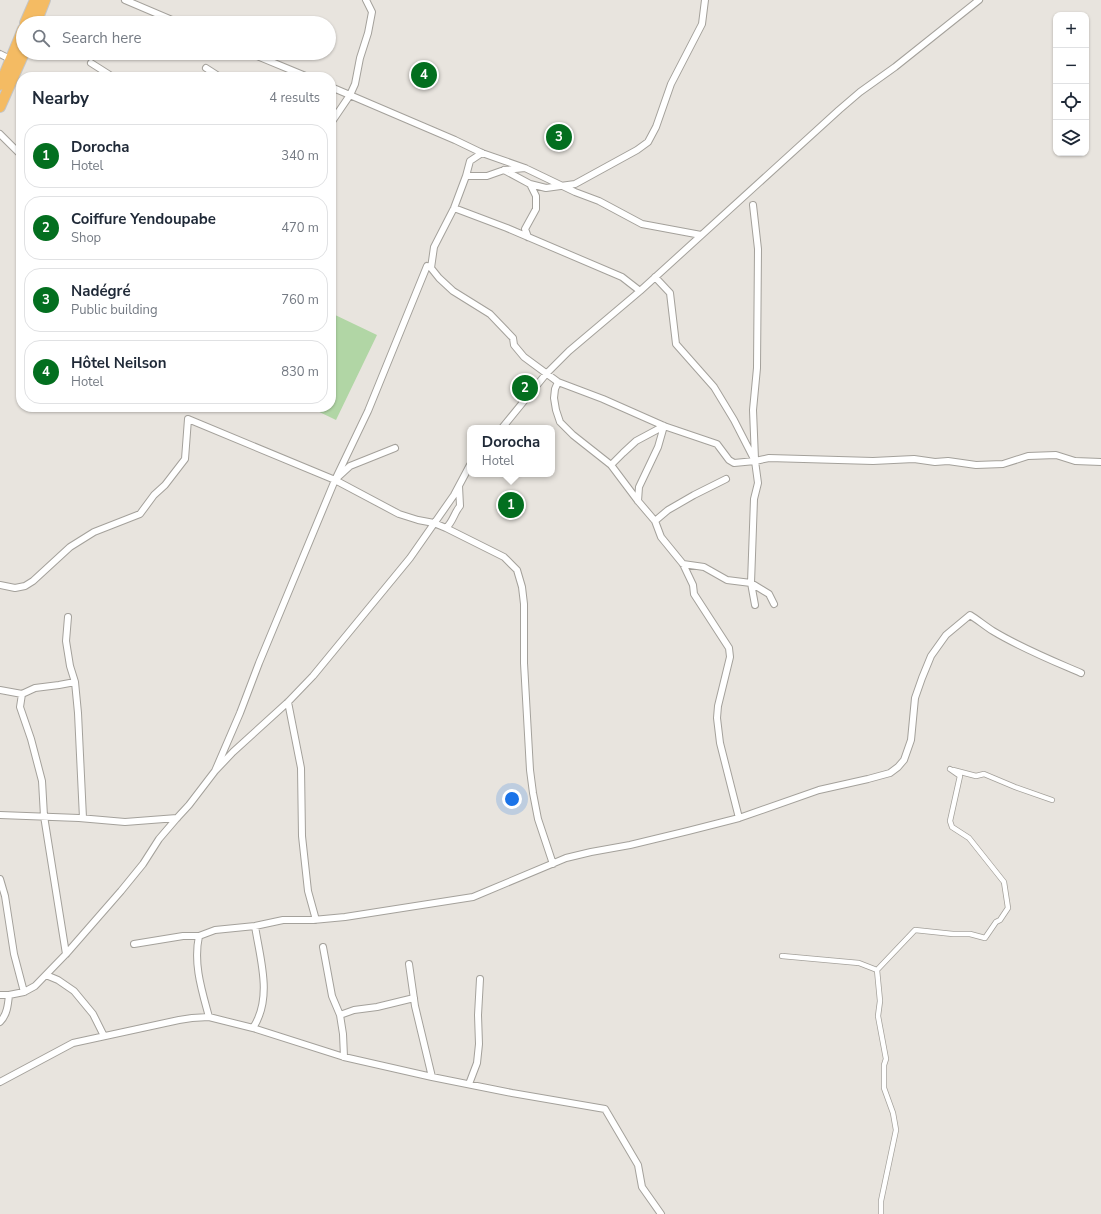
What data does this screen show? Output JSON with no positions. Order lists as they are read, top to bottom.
{
  "page": {
    "map_buttons": ["+", "−"],
    "search": "Search here",
    "pins": [
      "4",
      "3",
      "2",
      "1"
    ],
    "heading": ["Nearby", "4 results"],
    "list": [
      {
        "mark": "1",
        "name": "Dorocha",
        "note": "Hotel",
        "value": "340 m"
      },
      {
        "mark": "2",
        "name": "Coiffure Yendoupabe",
        "note": "Shop",
        "value": "470 m"
      },
      {
        "mark": "3",
        "name": "Nadégré",
        "note": "Public building",
        "value": "760 m"
      },
      {
        "mark": "4",
        "name": "Hôtel Neilson",
        "note": "Hotel",
        "value": "830 m"
      }
    ],
    "popup": ["Dorocha", "Hotel"]
  }
}
